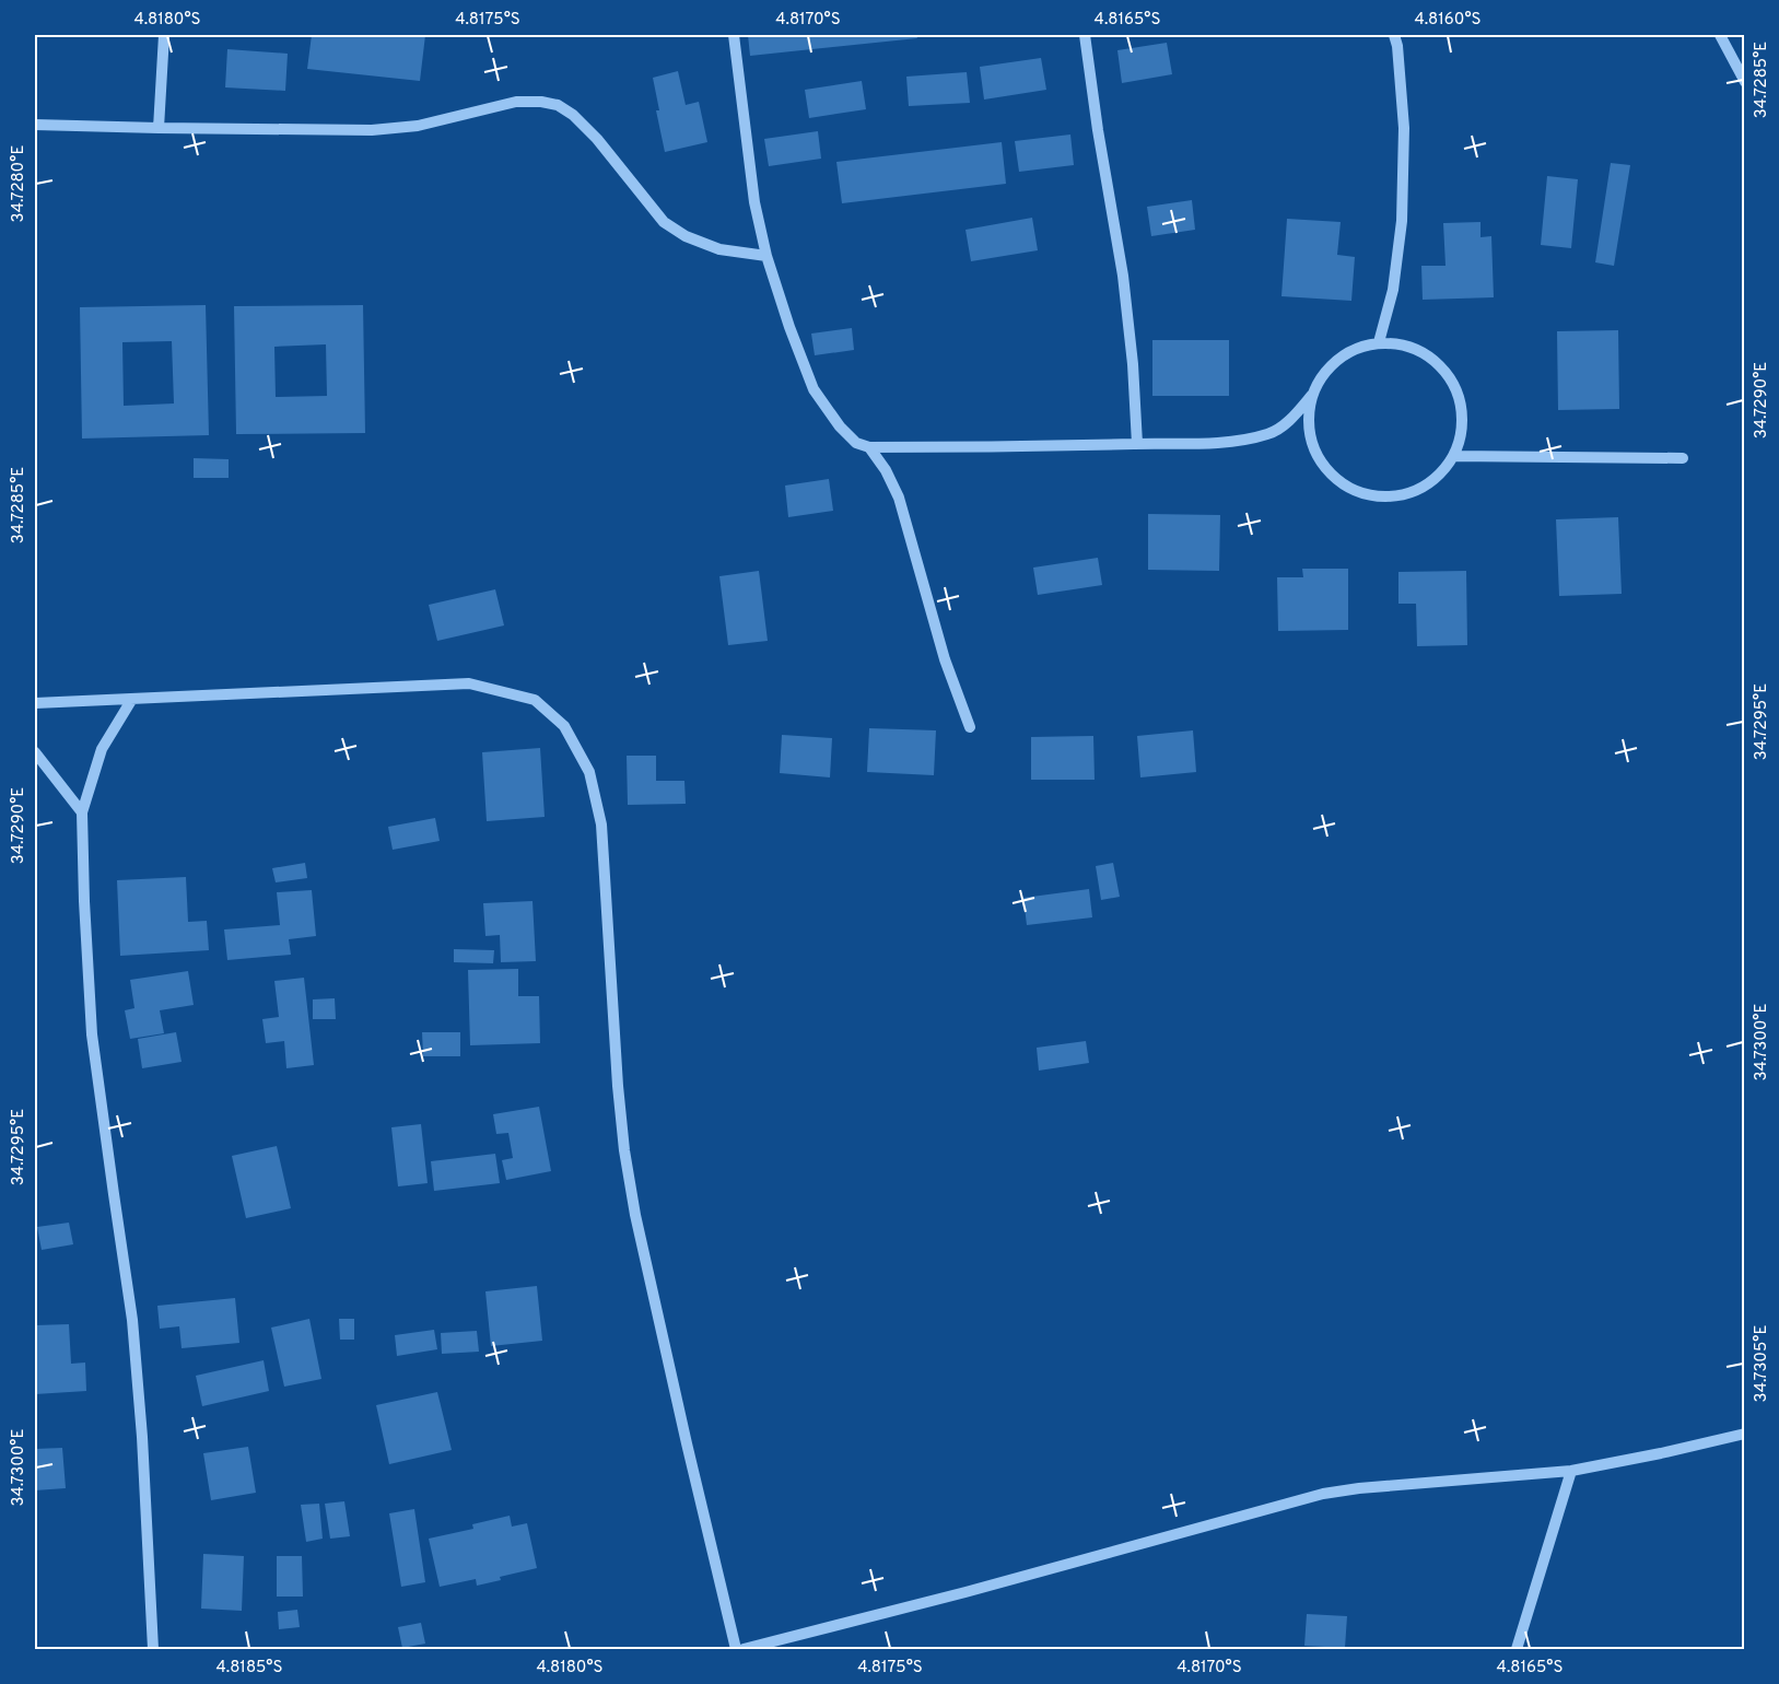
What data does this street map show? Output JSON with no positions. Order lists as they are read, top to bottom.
{
  "coordinates": [
    "4.8180°S",
    "4.8175°S",
    "4.8170°S",
    "4.8165°S",
    "4.8160°S",
    "34.7285°E",
    "34.7280°E",
    "34.7290°E",
    "34.7295°E",
    "34.7300°E",
    "34.7305°E",
    "4.8185°S"
  ]
}
